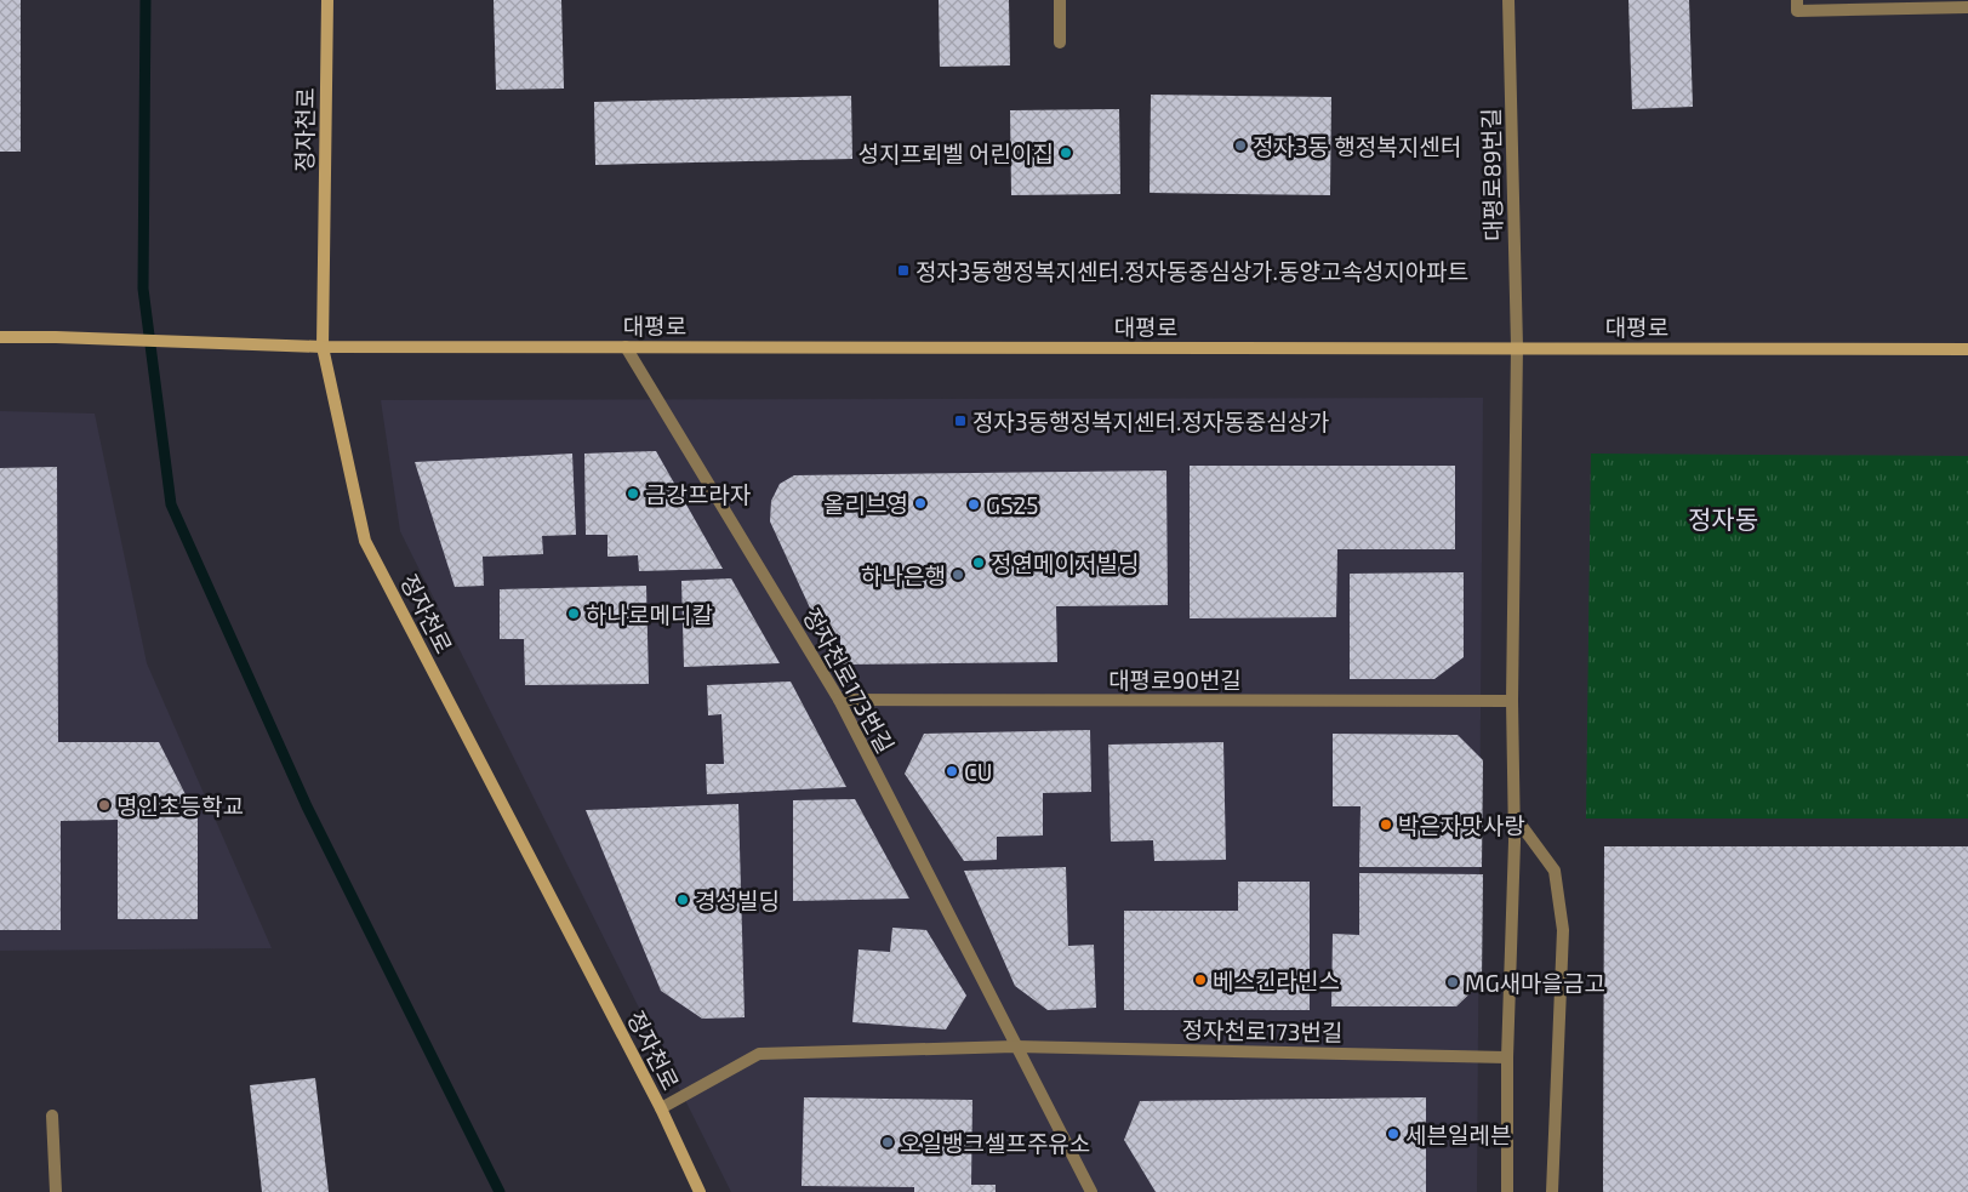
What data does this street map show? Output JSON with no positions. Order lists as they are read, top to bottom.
{
  "streets": {
    "street": [
      "정자천로",
      "대평로89번길",
      "대평로",
      "대평로90번길",
      "정자천로173번길"
    ]
  },
  "crossings": [
    ["정자천로", "대평로"],
    ["정자천로", "정자천로173번길"],
    ["대평로89번길", "대평로"],
    ["대평로", "정자천로173번길"],
    ["대평로90번길", "정자천로173번길"]
  ],
  "districts": ["정자동"],
  "places": {
    "other": [
      "정자3동 행정복지센터",
      "성지프뢰벨 어린이집",
      "금강프라자",
      "올리브영",
      "GS25",
      "정연메이저빌딩",
      "하나은행",
      "하나로메디칼",
      "CU",
      "명인초등학교",
      "박은자맛사랑",
      "경성빌딩",
      "베스킨라빈스",
      "MG새마을금고",
      "세븐일레븐",
      "오일뱅크셀프주유소"
    ],
    "transit": ["정자3동행정복지센터.정자동중심상가.동양고속성지아파트", "정자3동행정복지센터.정자동중심상가"]
  }
}
